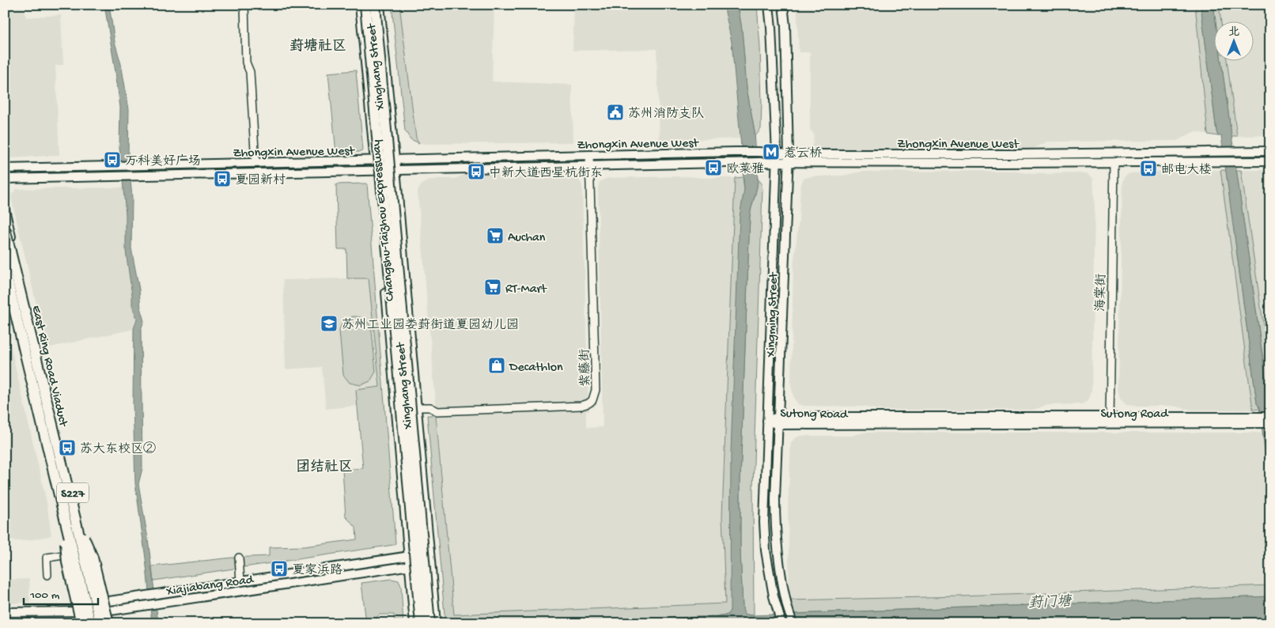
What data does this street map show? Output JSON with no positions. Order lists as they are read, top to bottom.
{
  "streets": {
    "highway": ["Changshu-Taizhou Expressway", "East Ring Road Viaduct"],
    "main road": [
      "Xinghang Street",
      "Zhongxin Avenue West",
      "Xingming Street",
      "Sutong Road",
      "S227",
      "Xiajiabang Road"
    ],
    "street": ["海棠街", "紫藤街"]
  },
  "crossings": [
    ["Xinghang Street", "Zhongxin Avenue West"],
    ["Xinghang Street", "紫藤街"],
    ["Xinghang Street", "Xiajiabang Road"],
    ["Zhongxin Avenue West", "海棠街"],
    ["Zhongxin Avenue West", "Xingming Street"],
    ["Zhongxin Avenue West", "紫藤街"],
    ["海棠街", "Sutong Road"],
    ["Xingming Street", "Sutong Road"],
    ["S227", "Xiajiabang Road"]
  ],
  "districts": ["葑塘社区", "团结社区"],
  "water": ["葑门塘"],
  "places": {
    "public building": ["苏州消防支队"],
    "metro station": ["惹云桥"],
    "bus stop": [
      "万科美好广场",
      "欧莱雅",
      "邮电大楼",
      "中新大道西星杭街东",
      "夏园新村",
      "苏大东校区②",
      "夏家浜路"
    ],
    "supermarket": ["Auchan", "RT-Mart"],
    "school or university": ["苏州工业园娄葑街道夏园幼儿园"],
    "shop": ["Decathlon"]
  },
  "scale_bar": "100 m",
  "north": "top"
}
